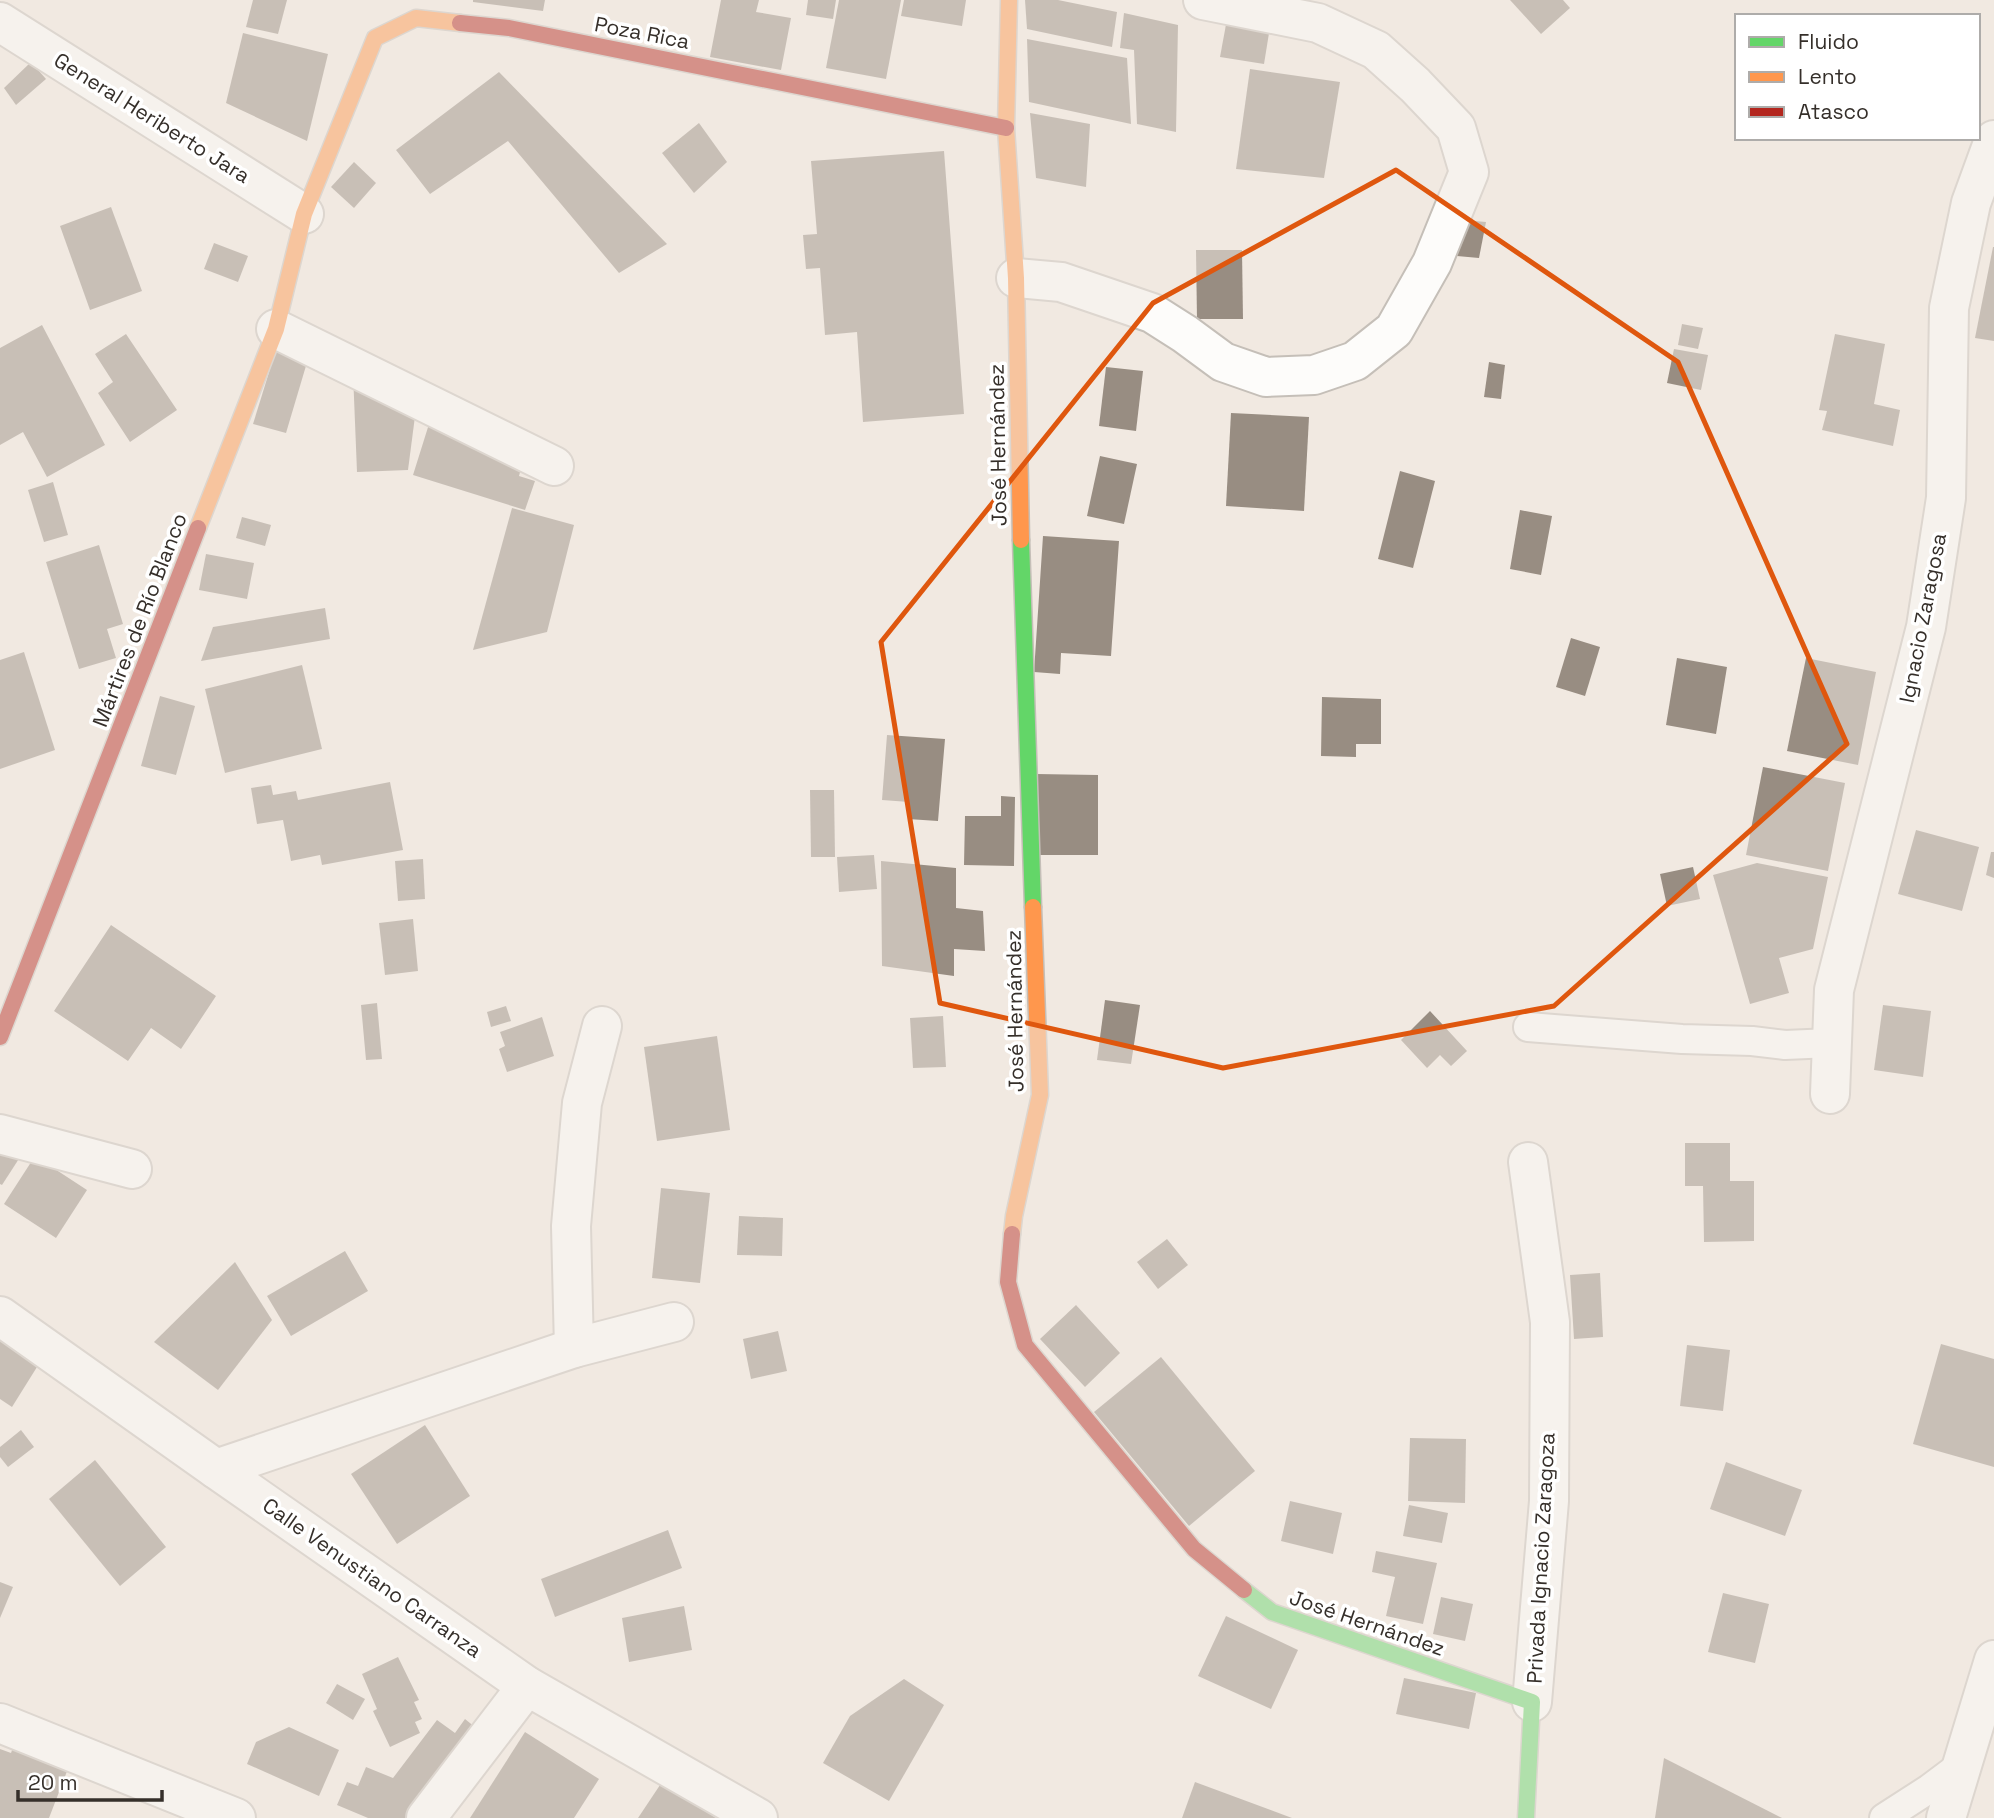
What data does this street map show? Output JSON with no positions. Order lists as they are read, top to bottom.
{
  "streets": {
    "street": [
      "Poza Rica",
      "General Heriberto Jara",
      "José Hernández",
      "Ignacio Zaragosa",
      "Mártires de Río Blanco",
      "Privada Ignacio Zaragoza",
      "Calle Venustiano Carranza"
    ]
  },
  "crossings": [
    ["Poza Rica", "General Heriberto Jara"],
    ["Poza Rica", "José Hernández"],
    ["Poza Rica", "Mártires de Río Blanco"],
    ["General Heriberto Jara", "Mártires de Río Blanco"],
    ["José Hernández", "Privada Ignacio Zaragoza"]
  ],
  "legend": ["Fluido", "Lento", "Atasco"],
  "scale_bar": "20 m"
}
